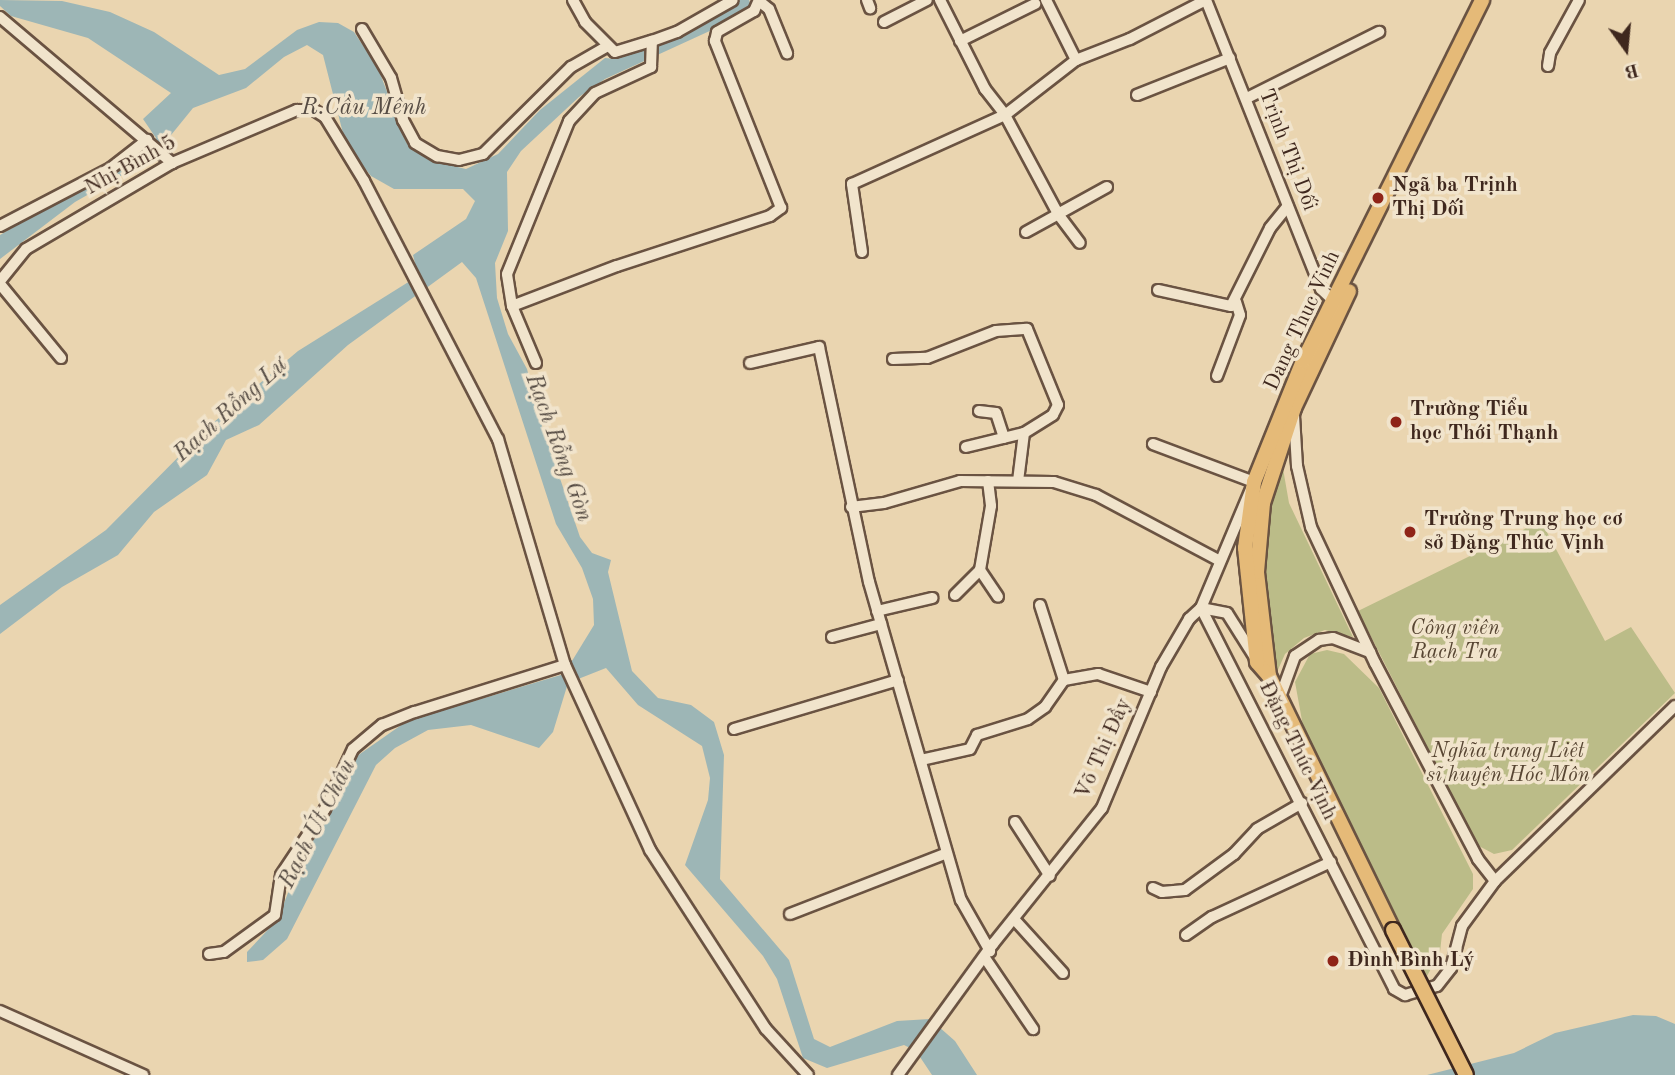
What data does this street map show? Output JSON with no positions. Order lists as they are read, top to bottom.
{
  "streets": {
    "main road": ["Dang Thuc Vinh"],
    "street": [
      "Trịnh Thị Dối",
      "Nhị Bình 5",
      "Võ Thị Đầy",
      "Đặng Thúc Vịnh"
    ]
  },
  "crossings": [
    ["Trịnh Thị Dối", "Dang Thuc Vinh"],
    ["Dang Thuc Vinh", "Võ Thị Đầy"],
    ["Dang Thuc Vinh", "Đặng Thúc Vịnh"],
    ["Võ Thị Đầy", "Đặng Thúc Vịnh"]
  ],
  "water": [
    "R.Cầu Mênh",
    "Rạch Rỗng Lự",
    "Rạch Rỗng Gòn",
    "Rạch Út Châu"
  ],
  "parks": ["Công viên Rạch Tra", "Nghĩa trang Liệt sĩ huyện Hóc Môn"],
  "places": [
    "Ngã ba Trịnh Thị Dối",
    "Trường Tiểu học Thới Thạnh",
    "Trường Trung học cơ sở Đặng Thúc Vịnh",
    "Đình Bình Lý"
  ],
  "north": "bottom"
}
